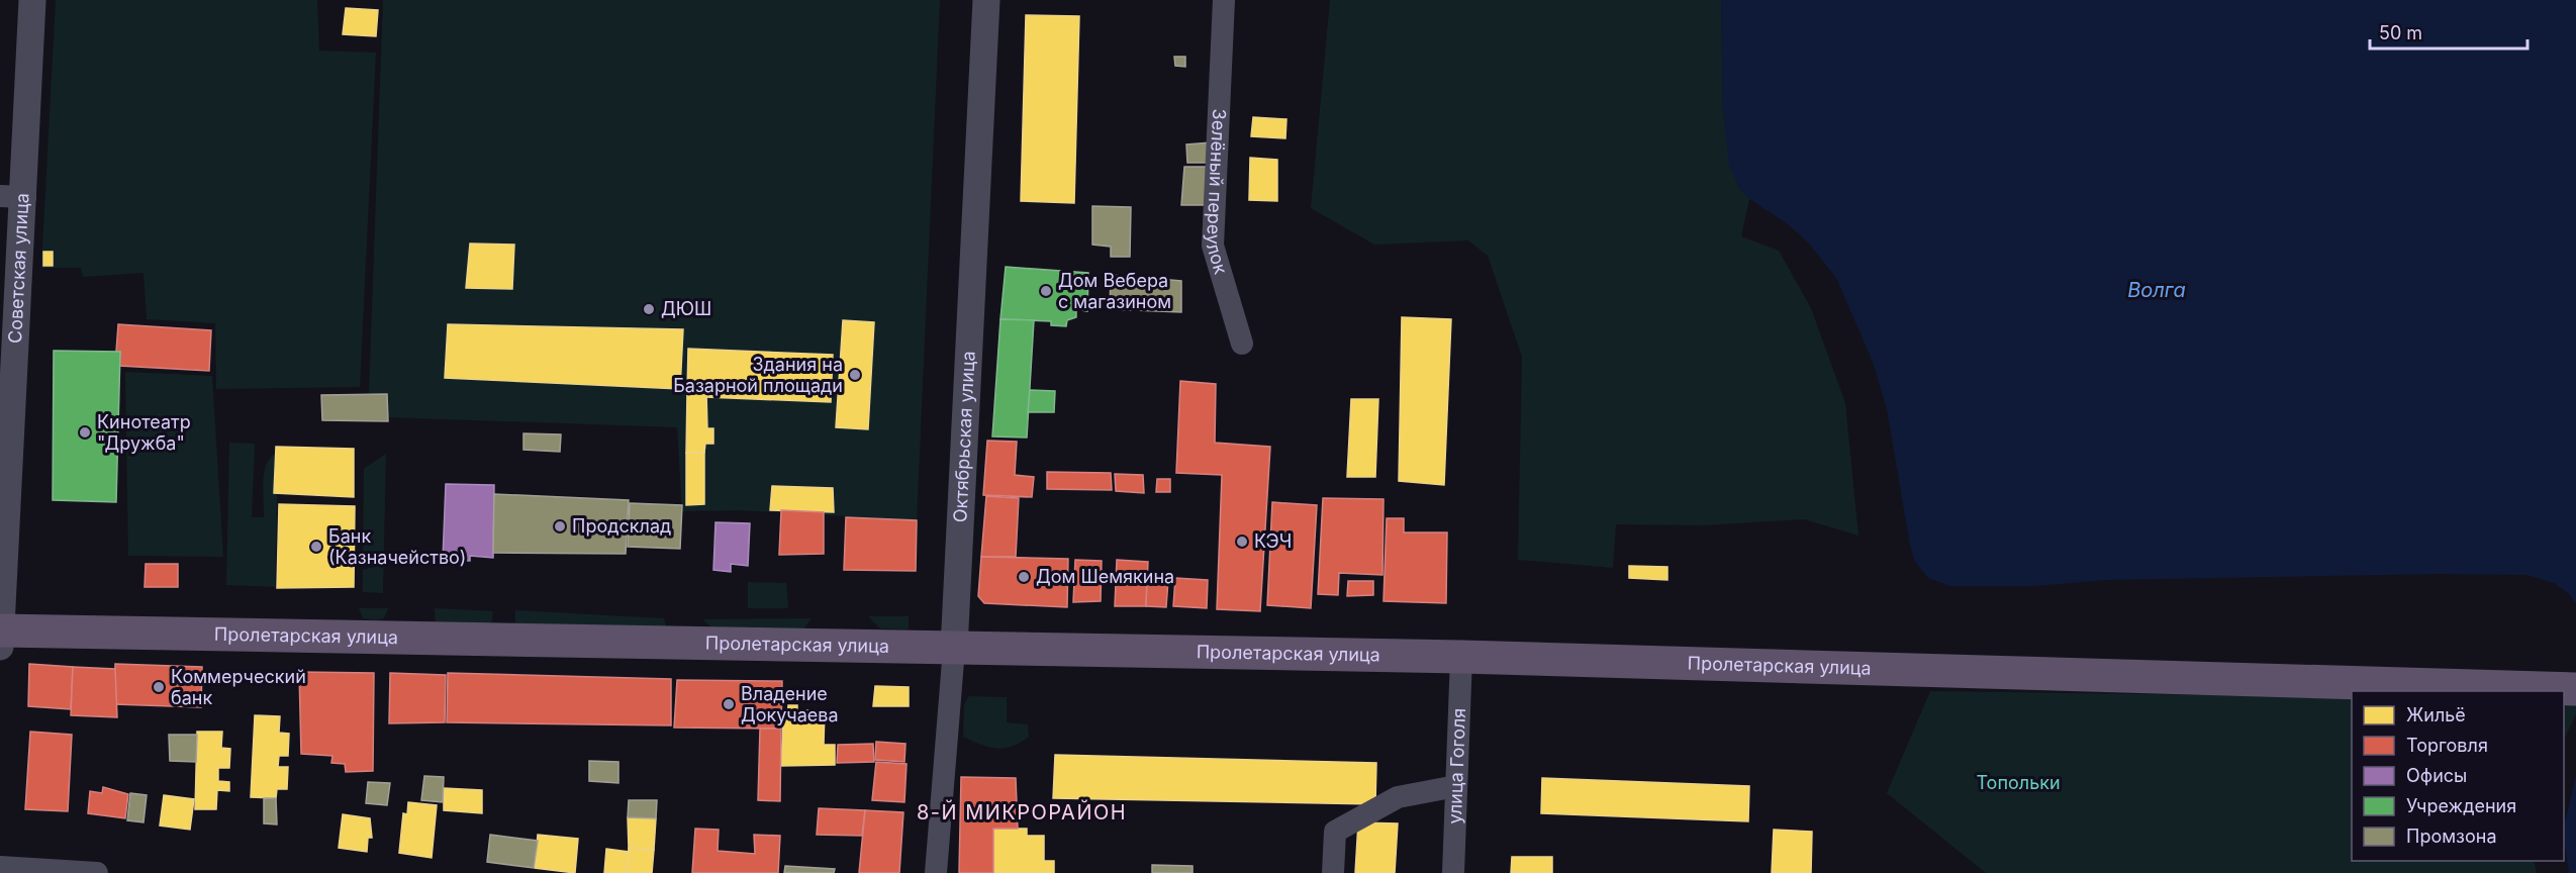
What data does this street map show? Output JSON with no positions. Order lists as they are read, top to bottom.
{
  "streets": {
    "main road": ["Пролетарская улица"],
    "street": [
      "Зелёный переулок",
      "Советская улица",
      "Октябрьская улица",
      "улица Гоголя"
    ]
  },
  "crossings": [
    ["Советская улица", "Пролетарская улица"],
    ["Октябрьская улица", "Пролетарская улица"],
    ["Пролетарская улица", "улица Гоголя"]
  ],
  "districts": ["8-Й МИКРОРАЙОН"],
  "water": ["Волга"],
  "parks": ["Топольки"],
  "places": [
    "Дом Вебера с магазином",
    "ДЮШ",
    "Здания на Базарной площади",
    "Кинотеатр \"Дружба\"",
    "Продсклад",
    "КЭЧ",
    "Банк (Казначейство)",
    "Дом Шемякина",
    "Коммерческий банк",
    "Владение Докучаева"
  ],
  "legend": [
    "Жильё",
    "Торговля",
    "Офисы",
    "Учреждения",
    "Промзона"
  ],
  "scale_bar": "50 m"
}
